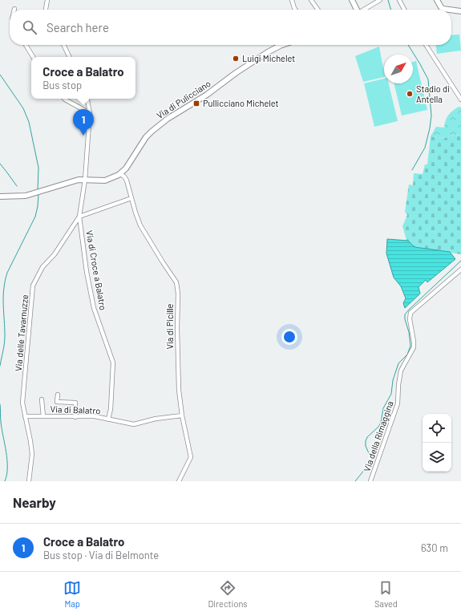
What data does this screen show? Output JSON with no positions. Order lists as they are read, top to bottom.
{
  "streets": {
    "street": [
      "Via di Pulicciano",
      "Via di Croce a Balatro",
      "Via di Picille",
      "Via delle Tavarnuzze",
      "Via di Balatro",
      "Via della Rimaggina"
    ]
  },
  "crossings": [
    ["Via di Pulicciano", "Via di Picille"],
    ["Via di Pulicciano", "Via delle Tavarnuzze"],
    ["Via di Croce a Balatro", "Via delle Tavarnuzze"],
    ["Via di Croce a Balatro", "Via di Balatro"],
    ["Via di Picille", "Via di Balatro"],
    ["Via delle Tavarnuzze", "Via di Balatro"]
  ],
  "places": {
    "other": ["Luigi Michelet", "Stadio di Antella"],
    "transit": ["Pullicciano Michelet"]
  },
  "north": "top right",
  "page": {
    "search": "Search here",
    "popup": ["Croce a Balatro", "Bus stop"],
    "pins": "1",
    "heading": "Nearby",
    "list": [
      {
        "mark": "1",
        "name": "Croce a Balatro",
        "note": "Bus stop · Via di Belmonte",
        "value": "630 m"
      }
    ],
    "nav": ["Map", "Directions", "Saved"]
  }
}
